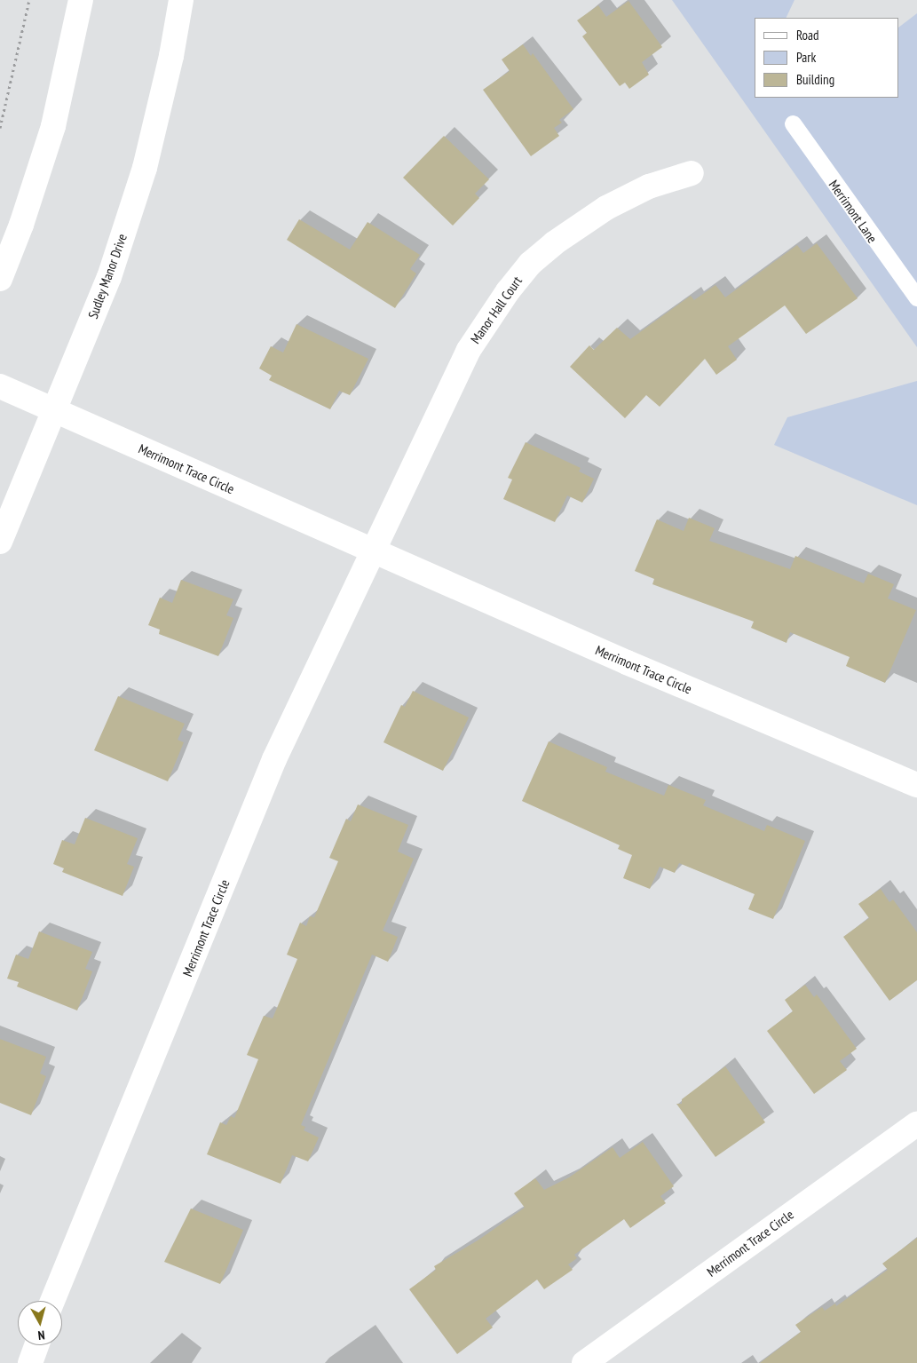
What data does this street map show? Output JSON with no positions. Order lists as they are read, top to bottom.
{
  "streets": {
    "street": ["Sudley Manor Drive", "Manor Hall Court", "Merrimont Trace Circle"],
    "lane": ["Merrimont Lane"]
  },
  "crossings": [
    ["Sudley Manor Drive", "Merrimont Trace Circle"],
    ["Manor Hall Court", "Merrimont Trace Circle"]
  ],
  "legend": ["Road", "Park", "Building"],
  "north": "bottom"
}
